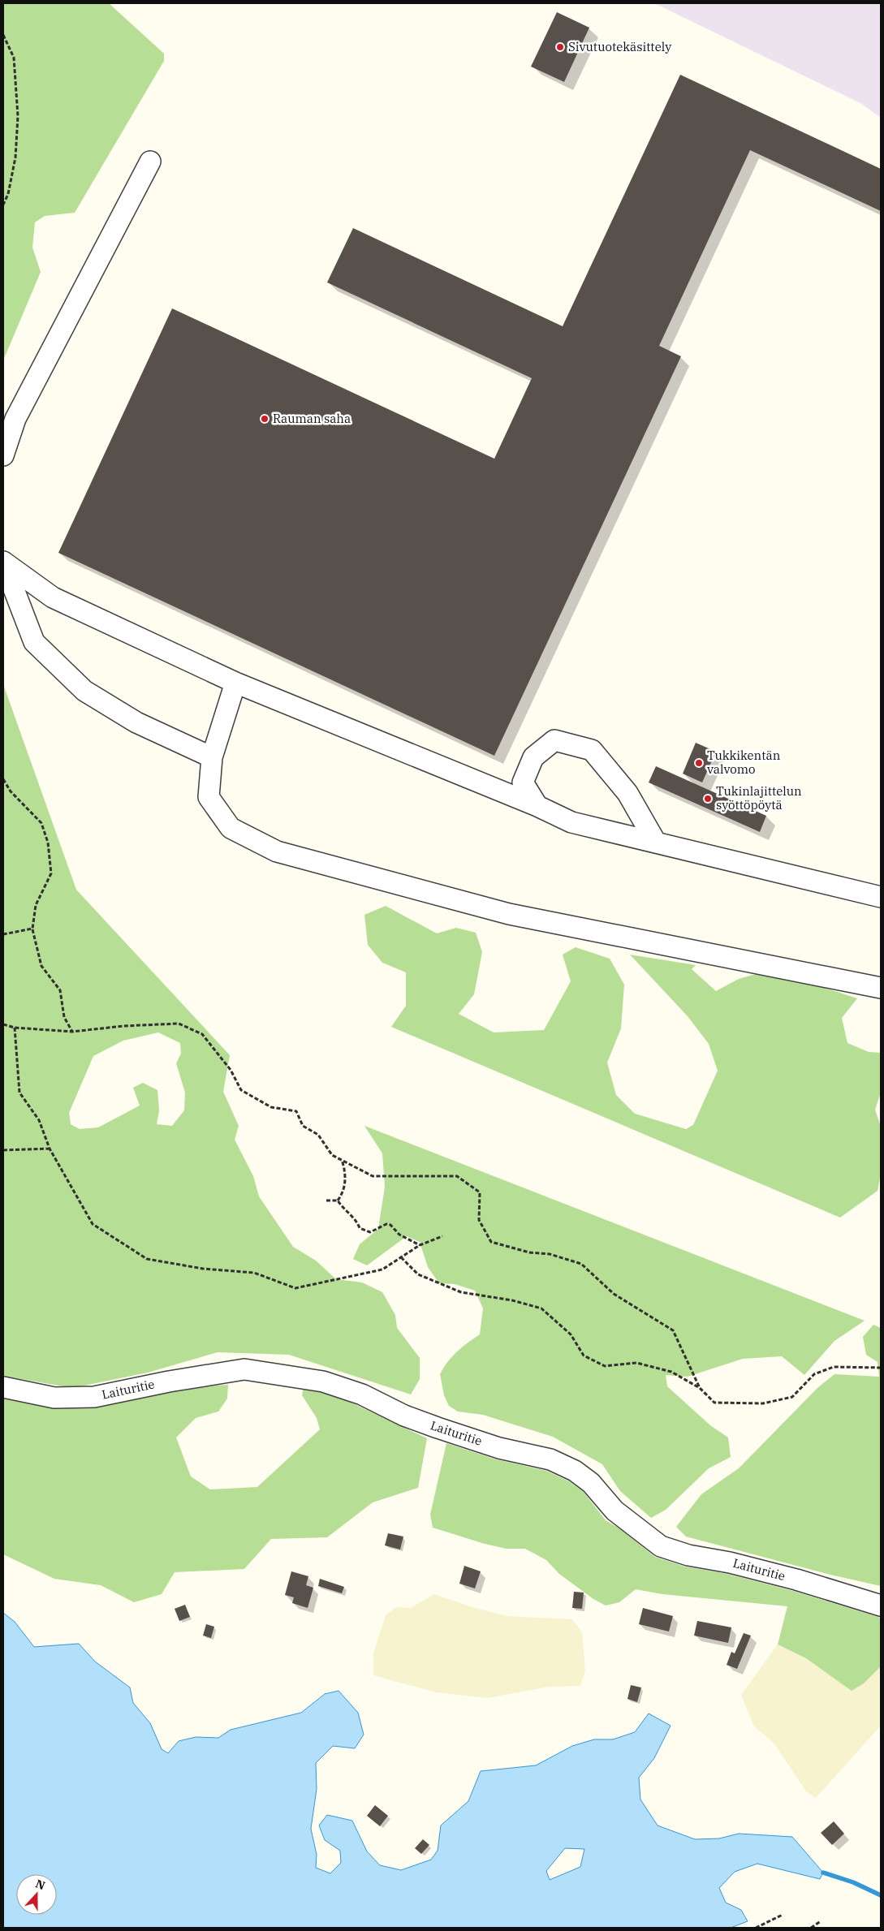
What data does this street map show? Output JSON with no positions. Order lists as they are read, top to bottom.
{
  "streets": {
    "street": ["Laituritie"]
  },
  "places": [
    "Sivutuotekäsittely",
    "Rauman saha",
    "Tukkikentän valvomo",
    "Tukinlajittelun syöttöpöytä"
  ],
  "north": "top"
}
